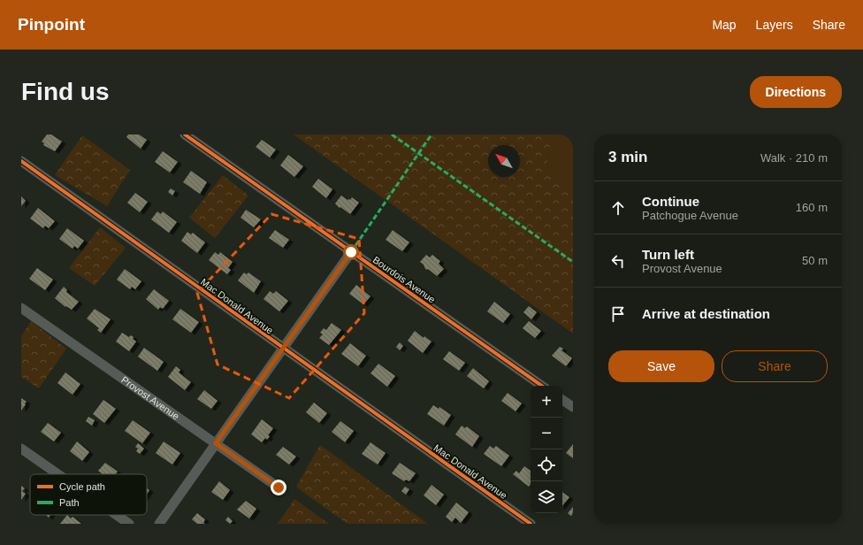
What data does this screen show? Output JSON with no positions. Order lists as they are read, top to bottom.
{
  "streets": {
    "street": ["Bourdois Avenue", "Mac Donald Avenue", "Provost Avenue"]
  },
  "legend": ["Cycle path", "Path"],
  "north": "top left",
  "page": {
    "header": "Pinpoint",
    "nav": ["Map", "Layers", "Share"],
    "buttons": [
      "Directions",
      ["Save", "Share"]
    ],
    "title": "Find us",
    "heading": ["3 min", "Walk · 210 m"],
    "list": [
      ["Continue", "Patchogue Avenue", "160 m"],
      ["Turn left", "Provost Avenue", "50 m"],
      "Arrive at destination"
    ],
    "map_buttons": ["+", "−"]
  }
}
